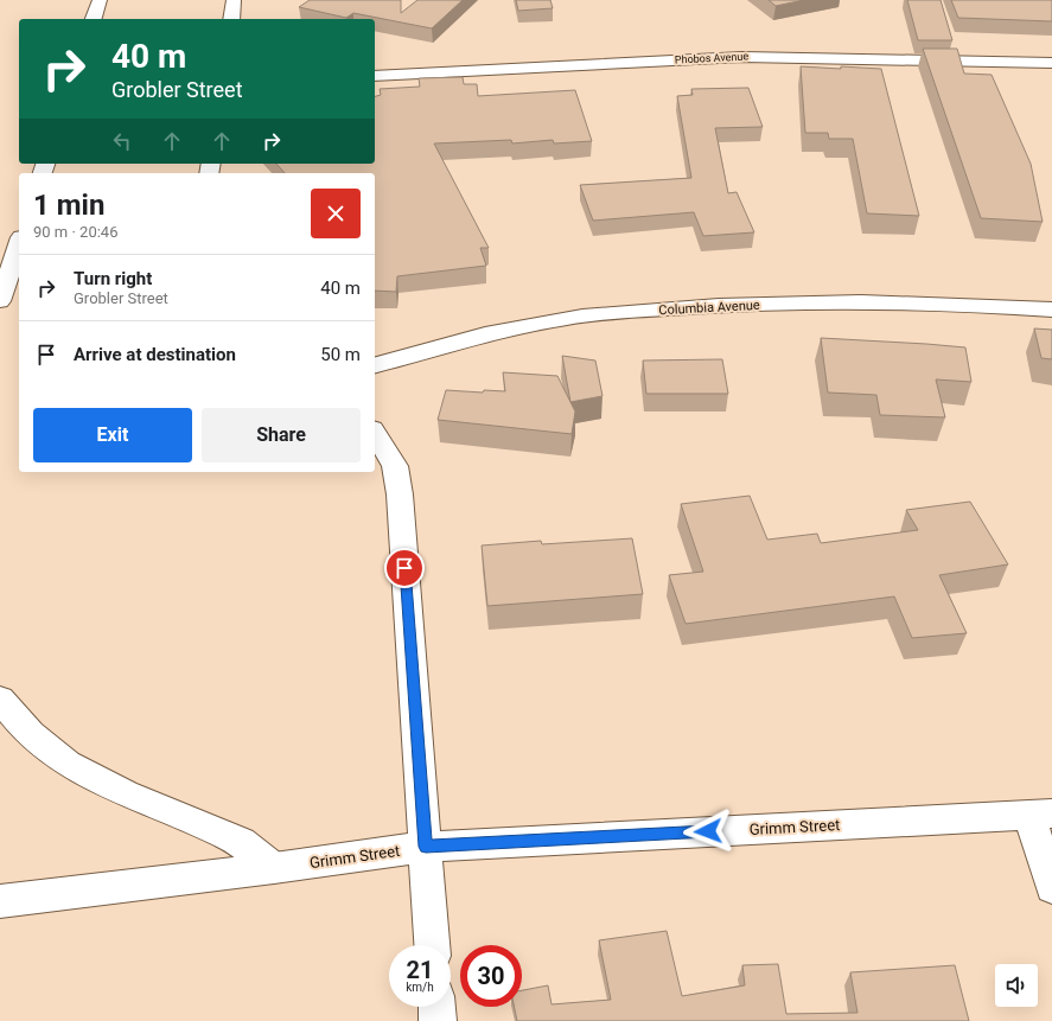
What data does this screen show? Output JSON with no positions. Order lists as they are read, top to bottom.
{
  "streets": {
    "street": ["Phobos Avenue", "Columbia Avenue", "Grimm Street"]
  },
  "page": {
    "turn": ["40 m", "Grobler Street"],
    "heading": ["1 min", "90 m · 20:46"],
    "list": [
      {
        "name": "Turn right",
        "note": "Grobler Street",
        "value": "40 m"
      },
      {
        "name": "Arrive at destination",
        "value": "50 m"
      }
    ],
    "buttons": ["Exit", "Share"],
    "speed": "21 km/h",
    "limit": "30"
  }
}
